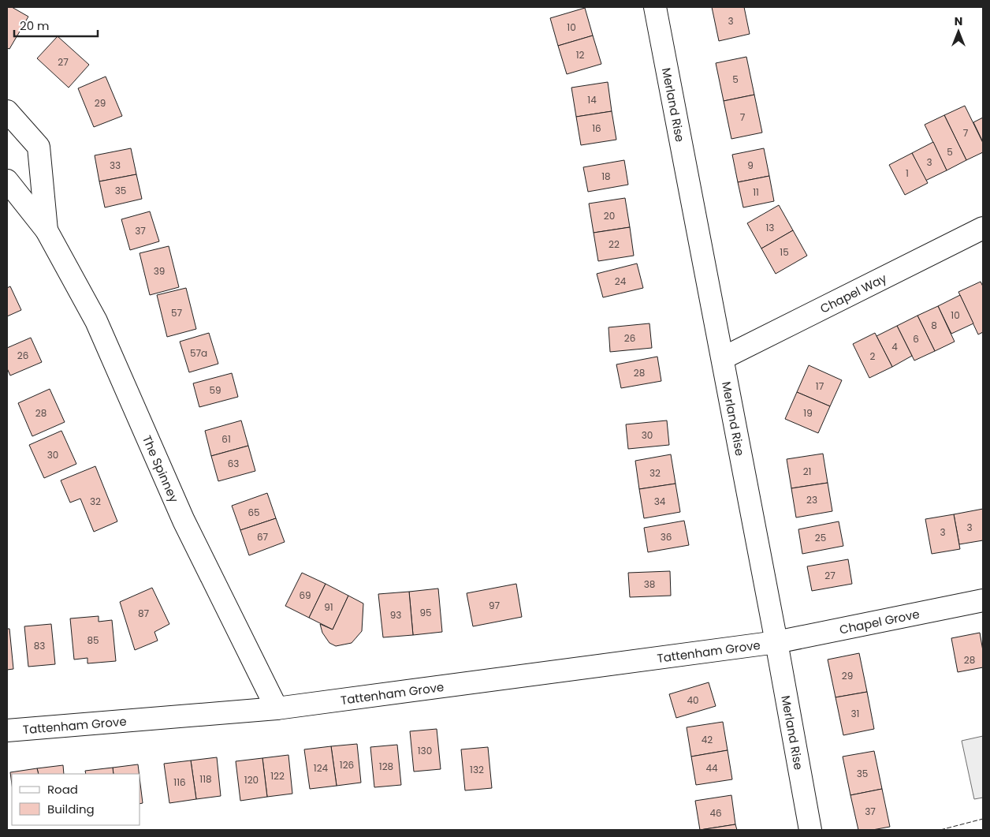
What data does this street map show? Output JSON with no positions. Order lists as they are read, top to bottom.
{
  "streets": {
    "street": [
      "Merland Rise",
      "Chapel Way",
      "The Spinney",
      "Chapel Grove",
      "Tattenham Grove"
    ]
  },
  "crossings": [
    ["Merland Rise", "Chapel Way"],
    ["Merland Rise", "Chapel Grove"],
    ["Merland Rise", "Tattenham Grove"],
    ["The Spinney", "Tattenham Grove"],
    ["Chapel Grove", "Tattenham Grove"]
  ],
  "house_numbers": [
    "3",
    "10",
    "12",
    "27",
    "5",
    "14",
    "29",
    "7",
    "16",
    "7",
    "5",
    "3",
    "33",
    "9",
    "1",
    "18",
    "35",
    "11",
    "20",
    "13",
    "37",
    "22",
    "15",
    "39",
    "24",
    "57",
    "10",
    "8",
    "26",
    "6",
    "4",
    "57a",
    "26",
    "2",
    "28",
    "17",
    "59",
    "28",
    "19",
    "30",
    "61",
    "30",
    "63",
    "21",
    "32",
    "23",
    "32",
    "34",
    "65",
    "3",
    "3",
    "67",
    "36",
    "25",
    "27",
    "38",
    "69",
    "97",
    "91",
    "95",
    "87",
    "93",
    "85",
    "83",
    "28",
    "29",
    "40",
    "31",
    "42",
    "130",
    "126",
    "128",
    "124",
    "44",
    "132",
    "35",
    "122",
    "118",
    "120",
    "116",
    "37",
    "46"
  ],
  "legend": ["Road", "Building"],
  "scale_bar": "20 m",
  "north": "top"
}
